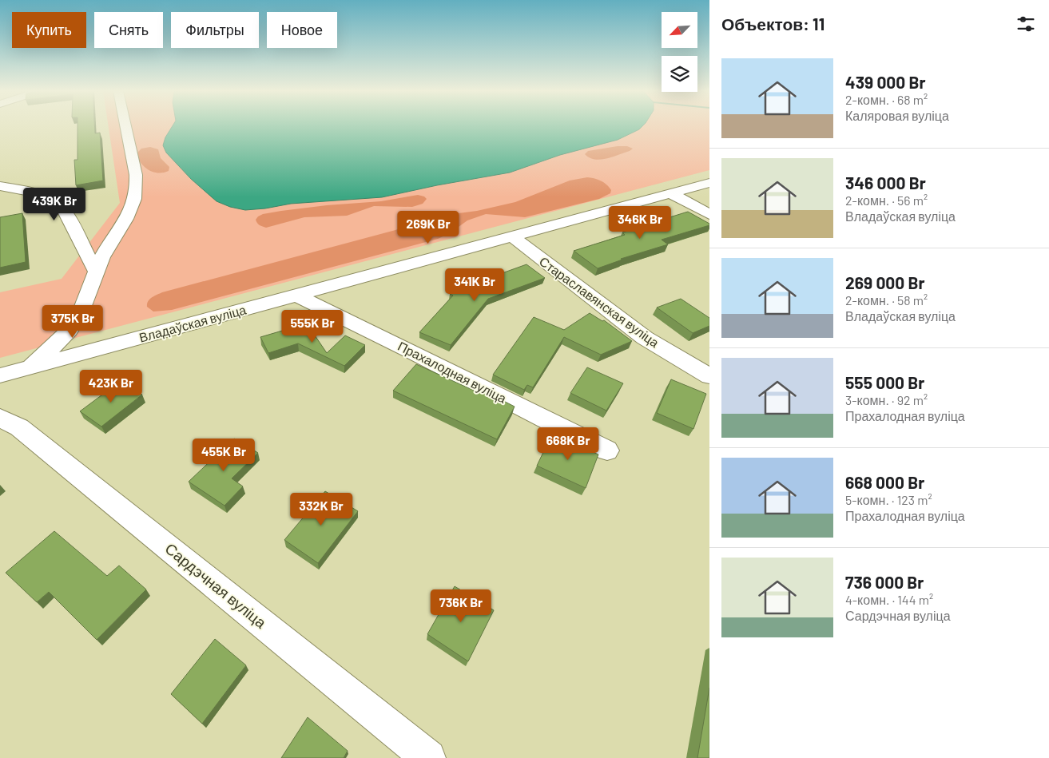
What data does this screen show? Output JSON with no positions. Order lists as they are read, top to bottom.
{
  "streets": {
    "street": [
      "Стараславянская вуліца",
      "Владаўская вуліца",
      "Прахалодная вуліца",
      "Сардэчная вуліца"
    ]
  },
  "crossings": [
    ["Стараславянская вуліца", "Владаўская вуліца"],
    ["Владаўская вуліца", "Прахалодная вуліца"]
  ],
  "north": "bottom left",
  "page": {
    "heading": "Объектов: 11",
    "chip": [
      "Купить",
      "Снять",
      "Фильтры",
      "Новое"
    ],
    "list": [
      {
        "name": "439 000 Br",
        "note": "2-комн. · 68 m² · Каляровая вуліца"
      },
      {
        "name": "346 000 Br",
        "note": "2-комн. · 56 m² · Владаўская вуліца"
      },
      {
        "name": "269 000 Br",
        "note": "2-комн. · 58 m² · Владаўская вуліца"
      },
      {
        "name": "555 000 Br",
        "note": "3-комн. · 92 m² · Прахалодная вуліца"
      },
      {
        "name": "668 000 Br",
        "note": "5-комн. · 123 m² · Прахалодная вуліца"
      },
      {
        "name": "736 000 Br",
        "note": "4-комн. · 144 m² · Сардэчная вуліца"
      }
    ],
    "price": [
      "439K Br",
      "346K Br",
      "269K Br",
      "341K Br",
      "375K Br",
      "555K Br",
      "423K Br",
      "668K Br",
      "455K Br",
      "332K Br",
      "736K Br"
    ]
  }
}
